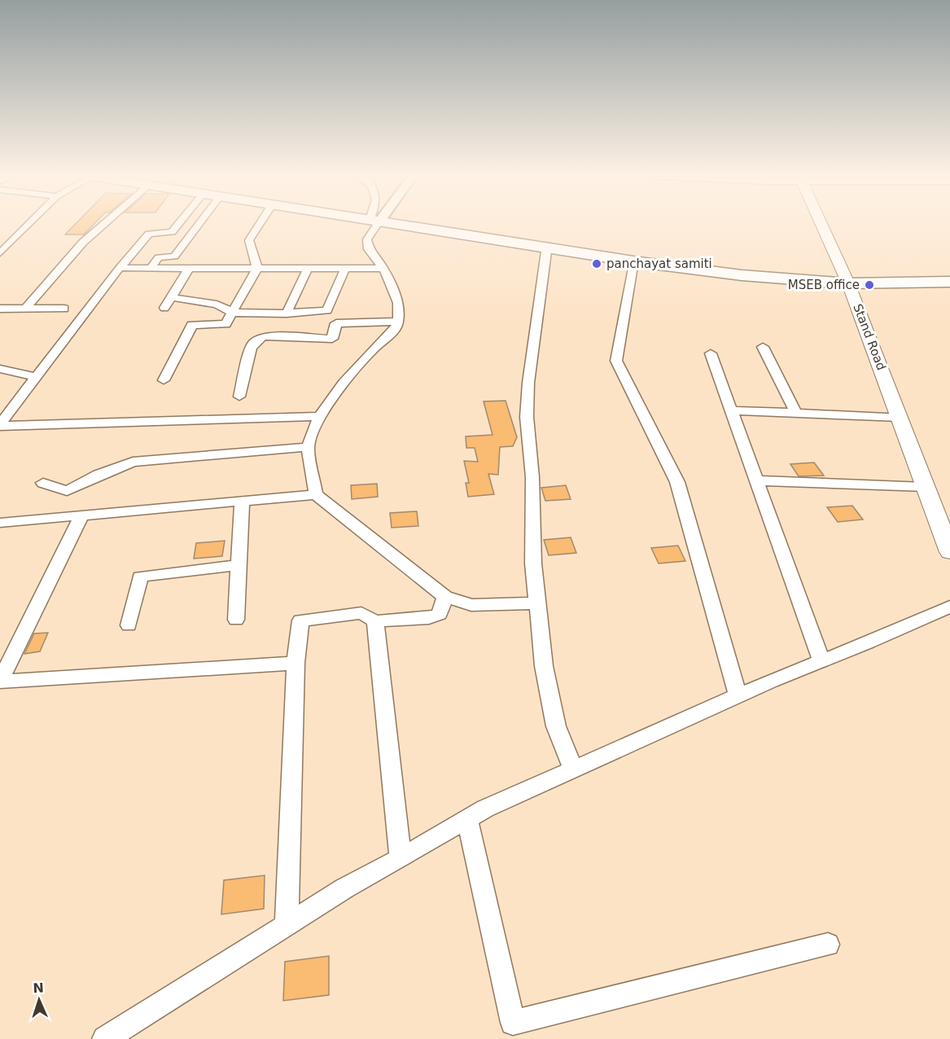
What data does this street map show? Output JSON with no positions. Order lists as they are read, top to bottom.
{
  "streets": {
    "main road": ["Stand Road"]
  },
  "places": ["panchayat samiti", "MSEB office"],
  "north": "top"
}
